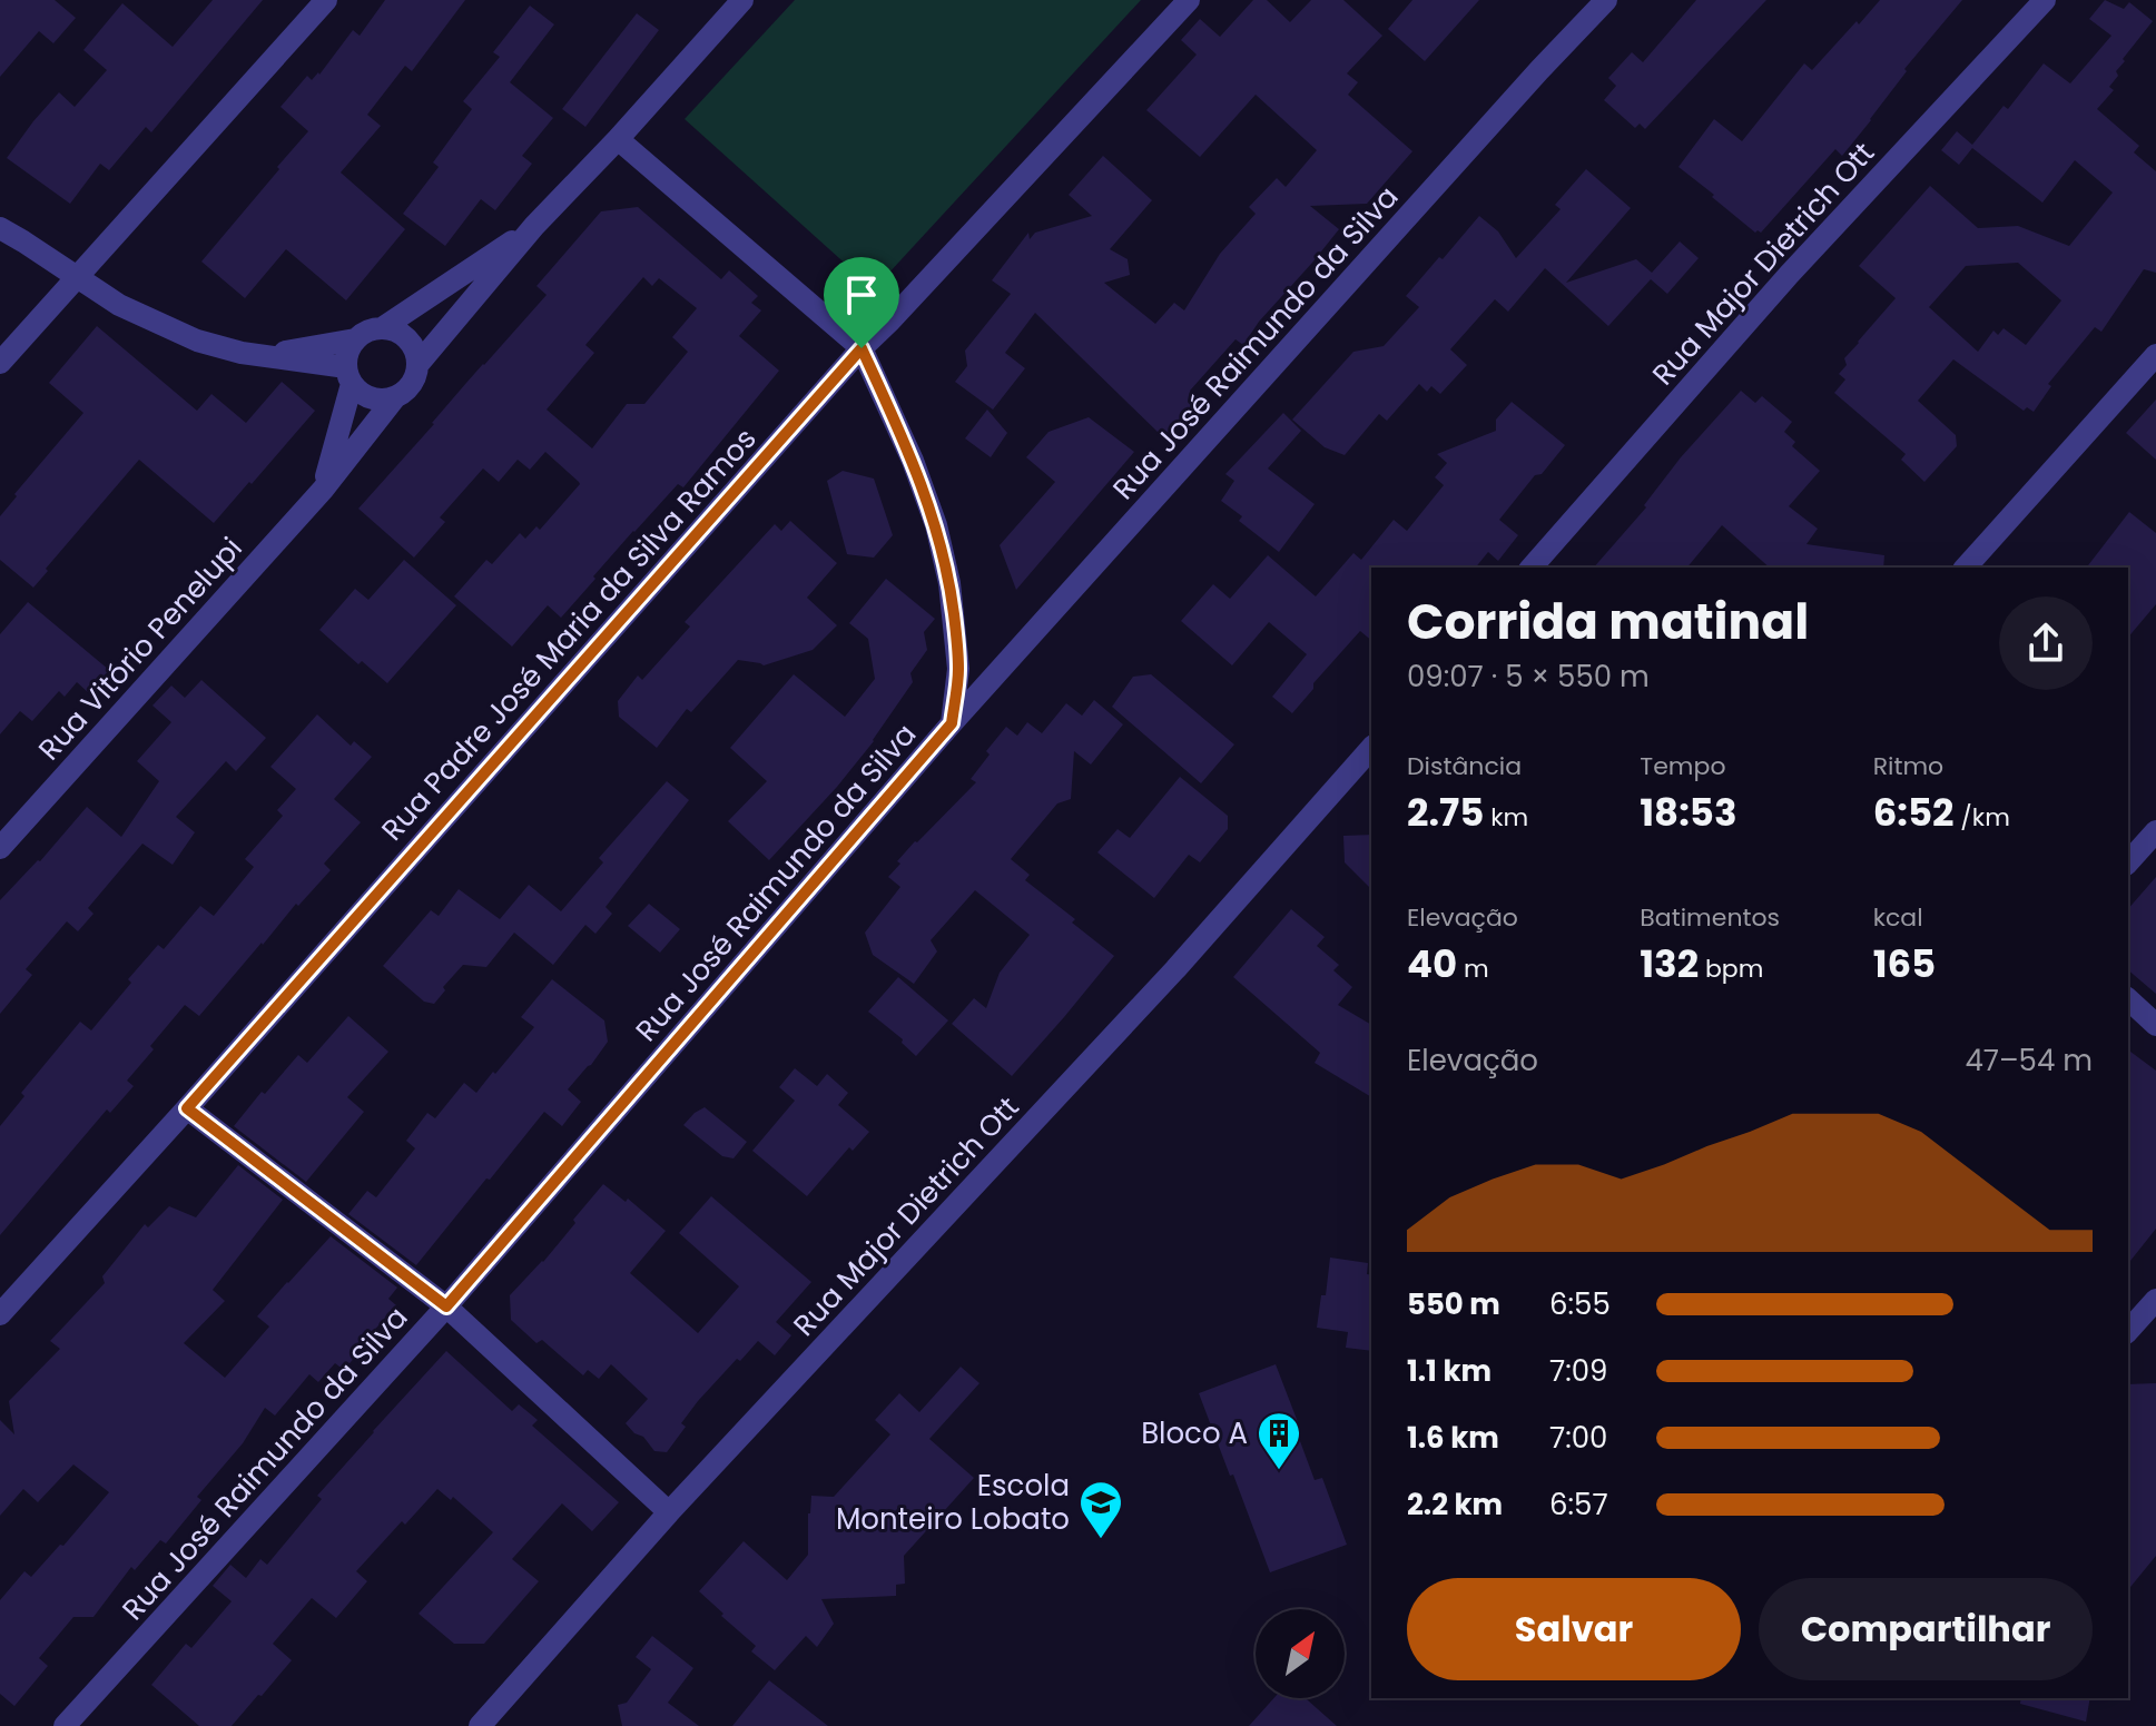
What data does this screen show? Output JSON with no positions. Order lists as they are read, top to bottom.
{
  "streets": {
    "street": [
      "Rua Major Dietrich Ott",
      "Rua José Raimundo da Silva",
      "Rua Padre José Maria da Silva Ramos",
      "Rua Vitório Penelupi"
    ]
  },
  "places": {
    "building": ["Bloco A"],
    "school or university": ["Escola Monteiro Lobato"]
  },
  "north": "top right",
  "page": {
    "heading": ["Corrida matinal", "09:07 · 5 × 550 m"],
    "stats": [
      ["Distância", "2.75 km"],
      ["Tempo", "18:53"],
      ["Ritmo", "6:52 /km"],
      ["Elevação", "40 m"],
      ["Batimentos", "132 bpm"],
      ["kcal", "165"]
    ],
    "chart": ["Elevação", "47–54 m"],
    "list": [
      {
        "name": "550 m",
        "note": "6:55"
      },
      {
        "name": "1.1 km",
        "note": "7:09"
      },
      {
        "name": "1.6 km",
        "note": "7:00"
      },
      {
        "name": "2.2 km",
        "note": "6:57"
      }
    ],
    "buttons": ["Salvar", "Compartilhar"]
  }
}
